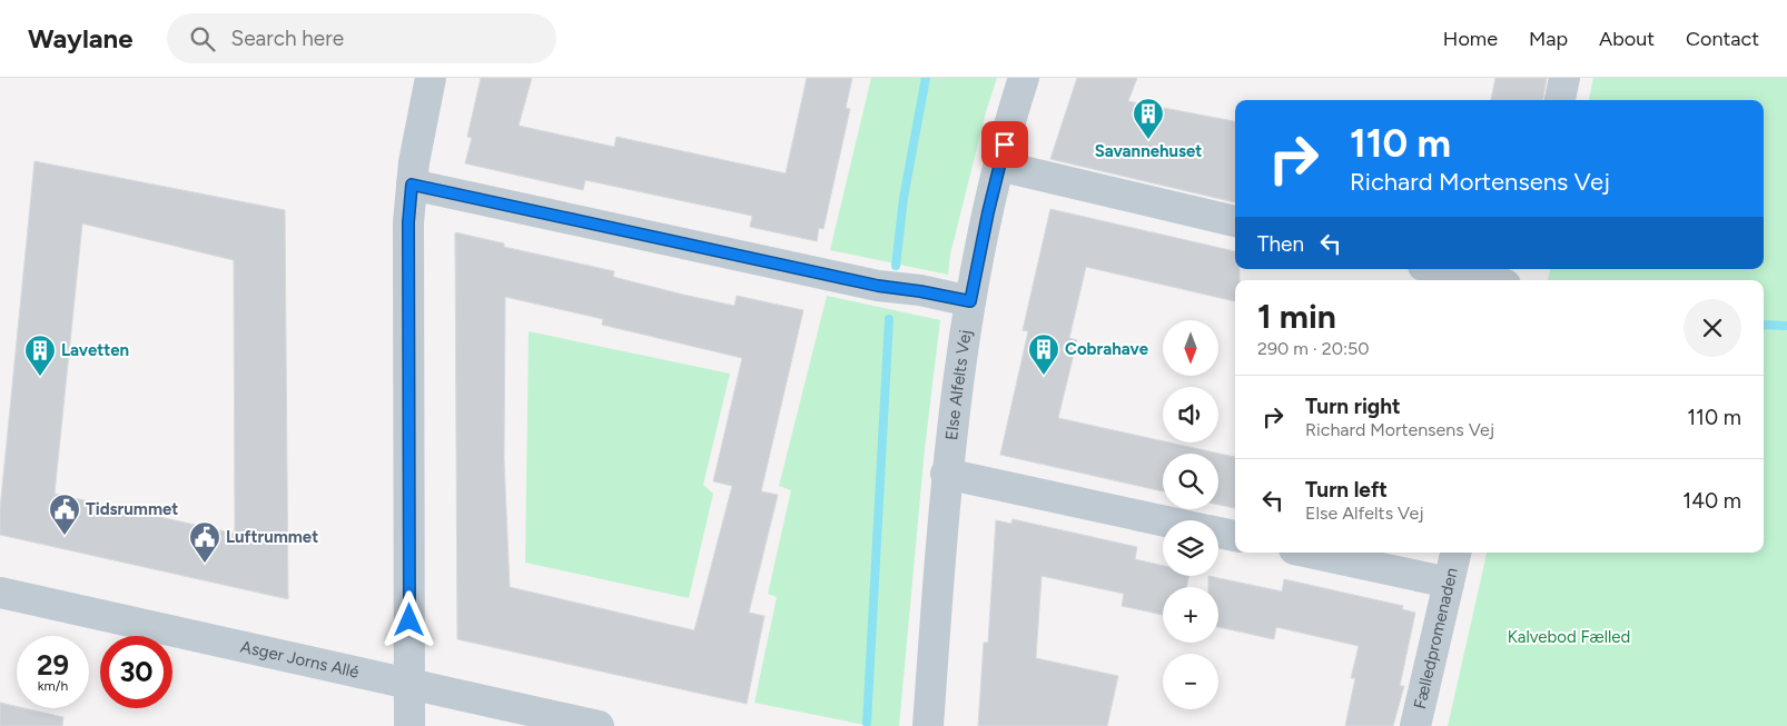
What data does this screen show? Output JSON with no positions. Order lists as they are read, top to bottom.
{
  "streets": {
    "street": ["Else Alfelts Vej", "Fælledpromenaden", "Asger Jorns Allé"]
  },
  "parks": ["Kalvebod Fælled"],
  "places": {
    "building": ["Savannehuset", "Cobrahave", "Lavetten"],
    "public building": ["Tidsrummet", "Luftrummet"]
  },
  "north": "bottom",
  "page": {
    "header": "Waylane",
    "search": "Search here",
    "nav": [
      "Home",
      "Map",
      "About",
      "Contact"
    ],
    "turn": ["110 m", "Richard Mortensens Vej"],
    "then": "Then",
    "heading": ["1 min", "290 m · 20:50"],
    "map_buttons": ["+", "−"],
    "list": [
      {
        "name": "Turn right",
        "note": "Richard Mortensens Vej",
        "value": "110 m"
      },
      {
        "name": "Turn left",
        "note": "Else Alfelts Vej",
        "value": "140 m"
      }
    ],
    "speed": "29 km/h",
    "limit": "30"
  }
}
